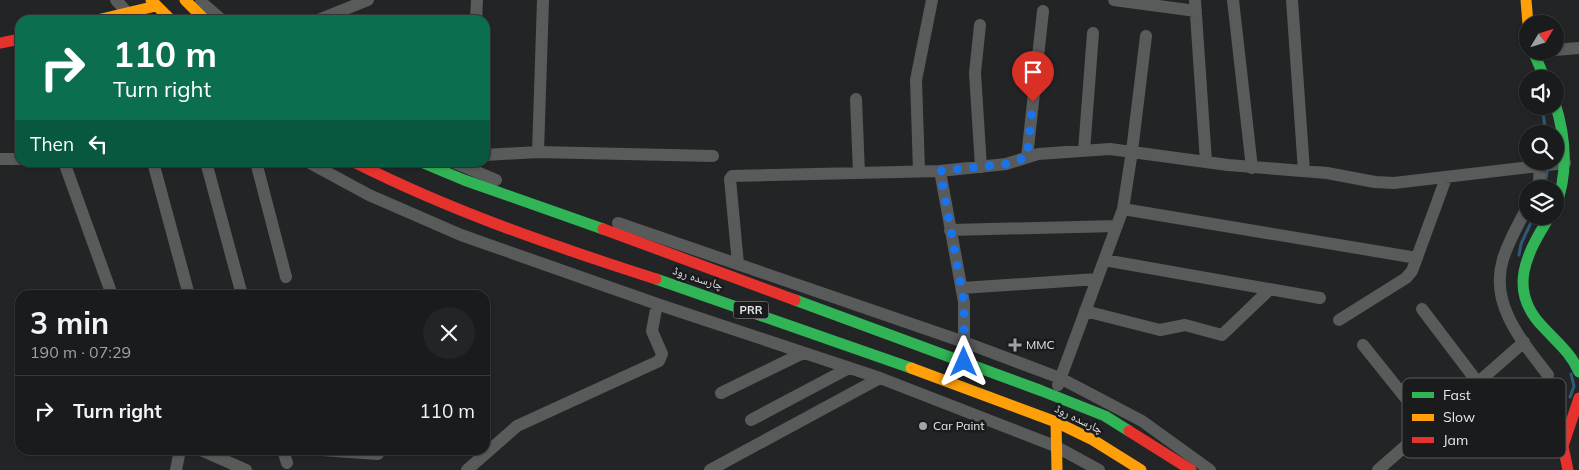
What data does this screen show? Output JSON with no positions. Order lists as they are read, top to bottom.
{
  "streets": {
    "main road": ["چارسدہ روڈ", "PRR"]
  },
  "places": {
    "health": ["MMC"],
    "other": ["Car Paint"]
  },
  "legend": ["Fast", "Slow", "Jam"],
  "north": "top right",
  "page": {
    "turn": ["110 m", "Turn right"],
    "then": "Then",
    "heading": ["3 min", "190 m · 07:29"],
    "list": [
      {
        "name": "Turn right",
        "value": "110 m"
      }
    ]
  }
}
